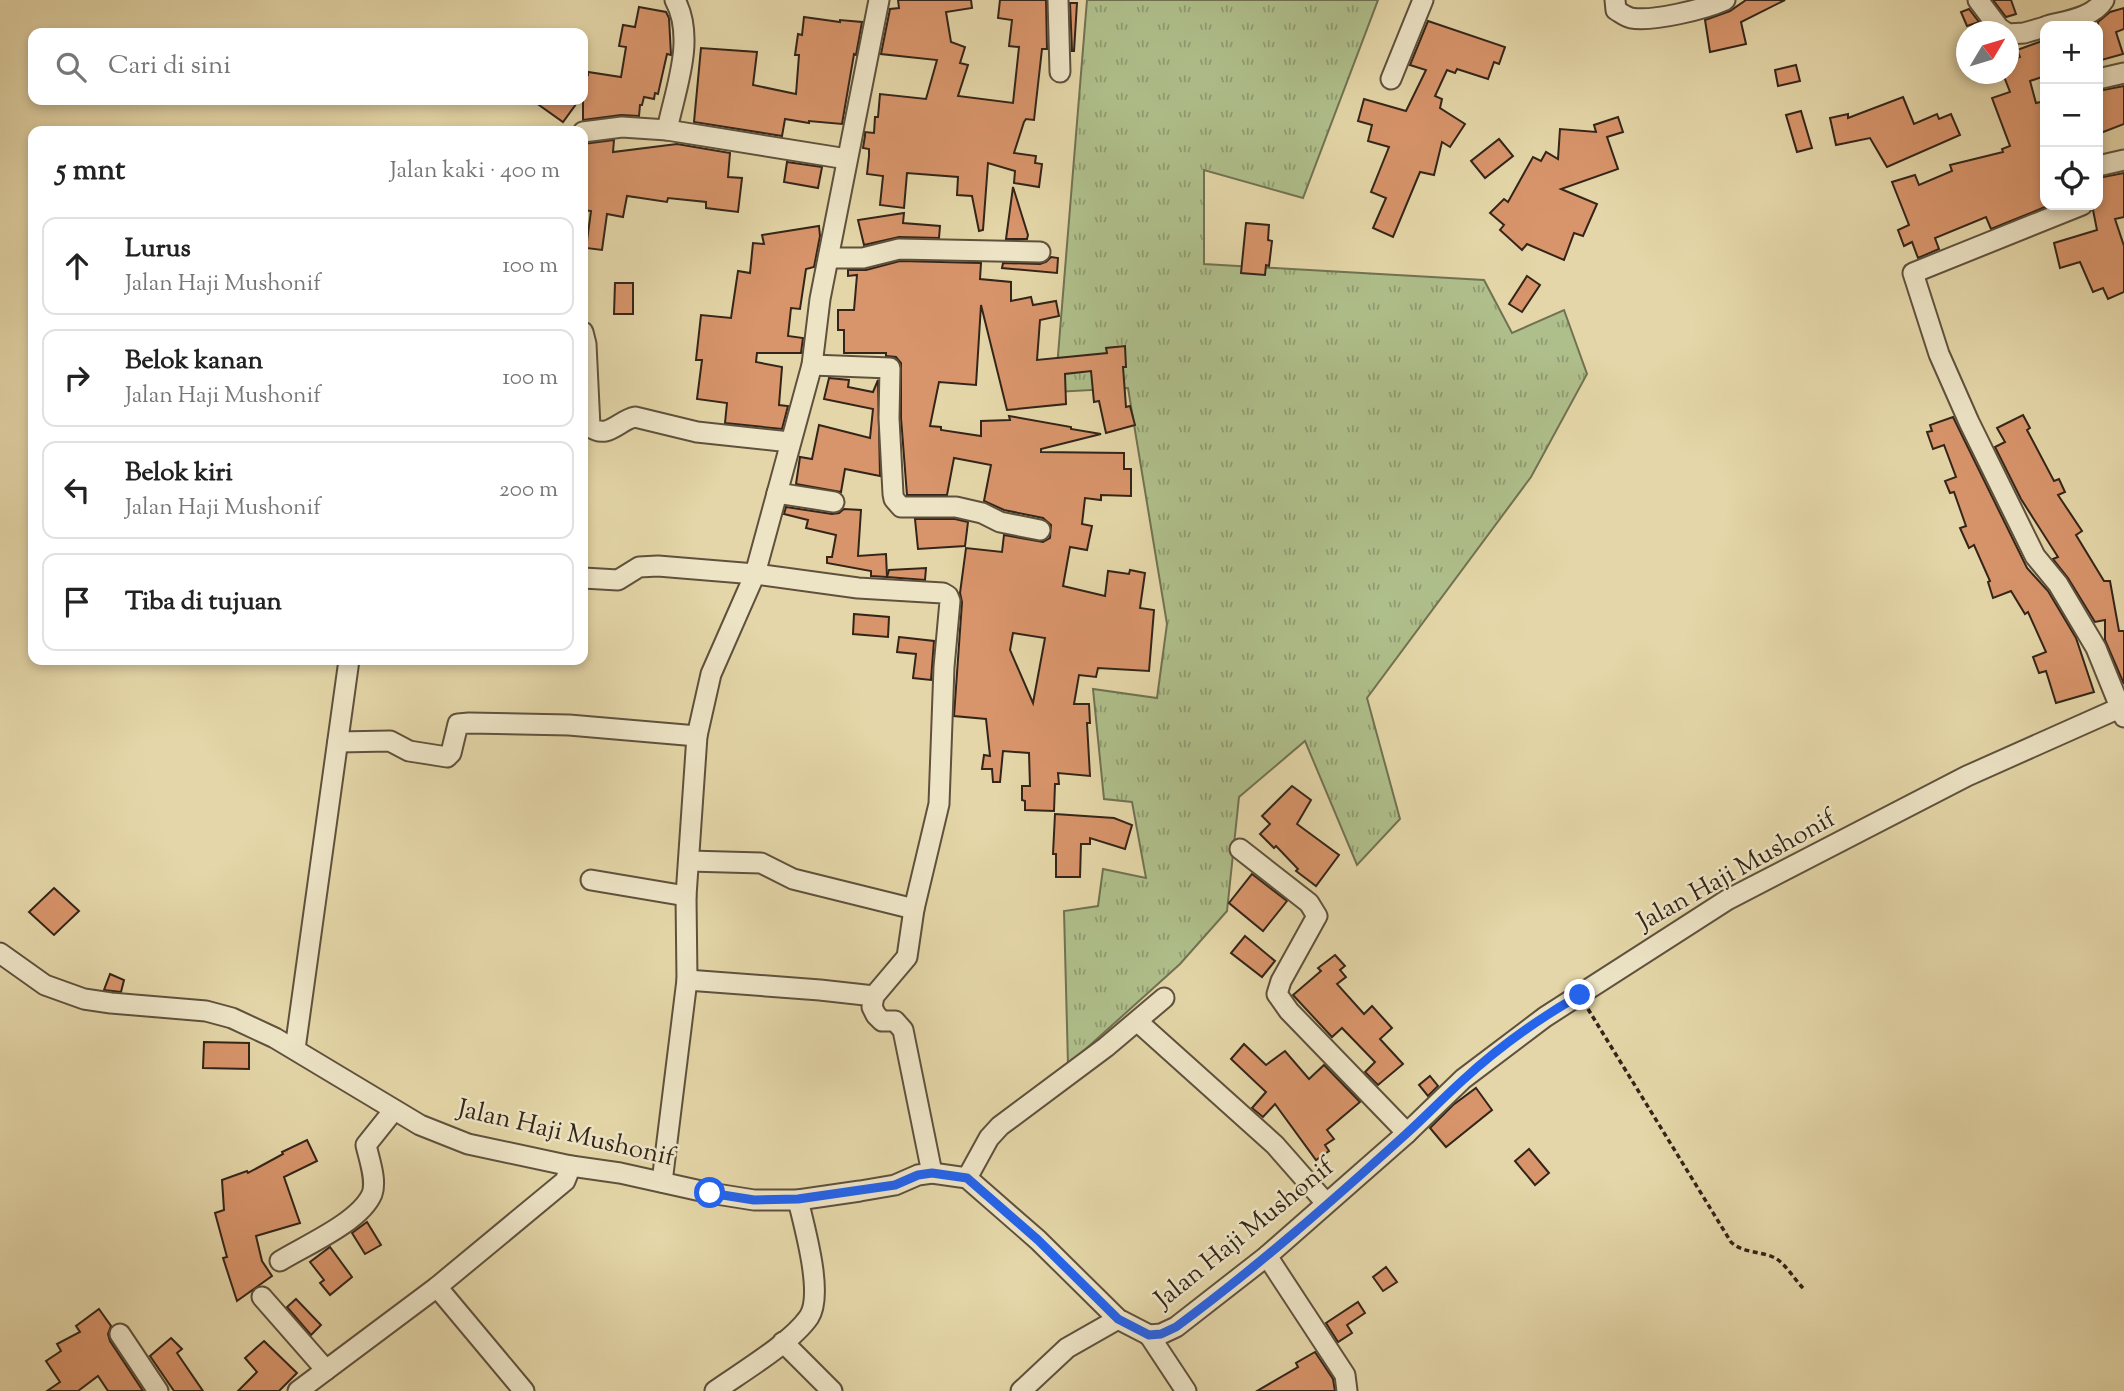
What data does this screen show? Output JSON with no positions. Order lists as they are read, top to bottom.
{
  "streets": {
    "street": ["Jalan Haji Mushonif"]
  },
  "north": "top right",
  "page": {
    "map_buttons": ["+", "−"],
    "search": "Cari di sini",
    "heading": ["5 mnt", "Jalan kaki · 400 m"],
    "list": [
      ["Lurus", "Jalan Haji Mushonif", "100 m"],
      ["Belok kanan", "Jalan Haji Mushonif", "100 m"],
      ["Belok kiri", "Jalan Haji Mushonif", "200 m"],
      "Tiba di tujuan"
    ]
  }
}
